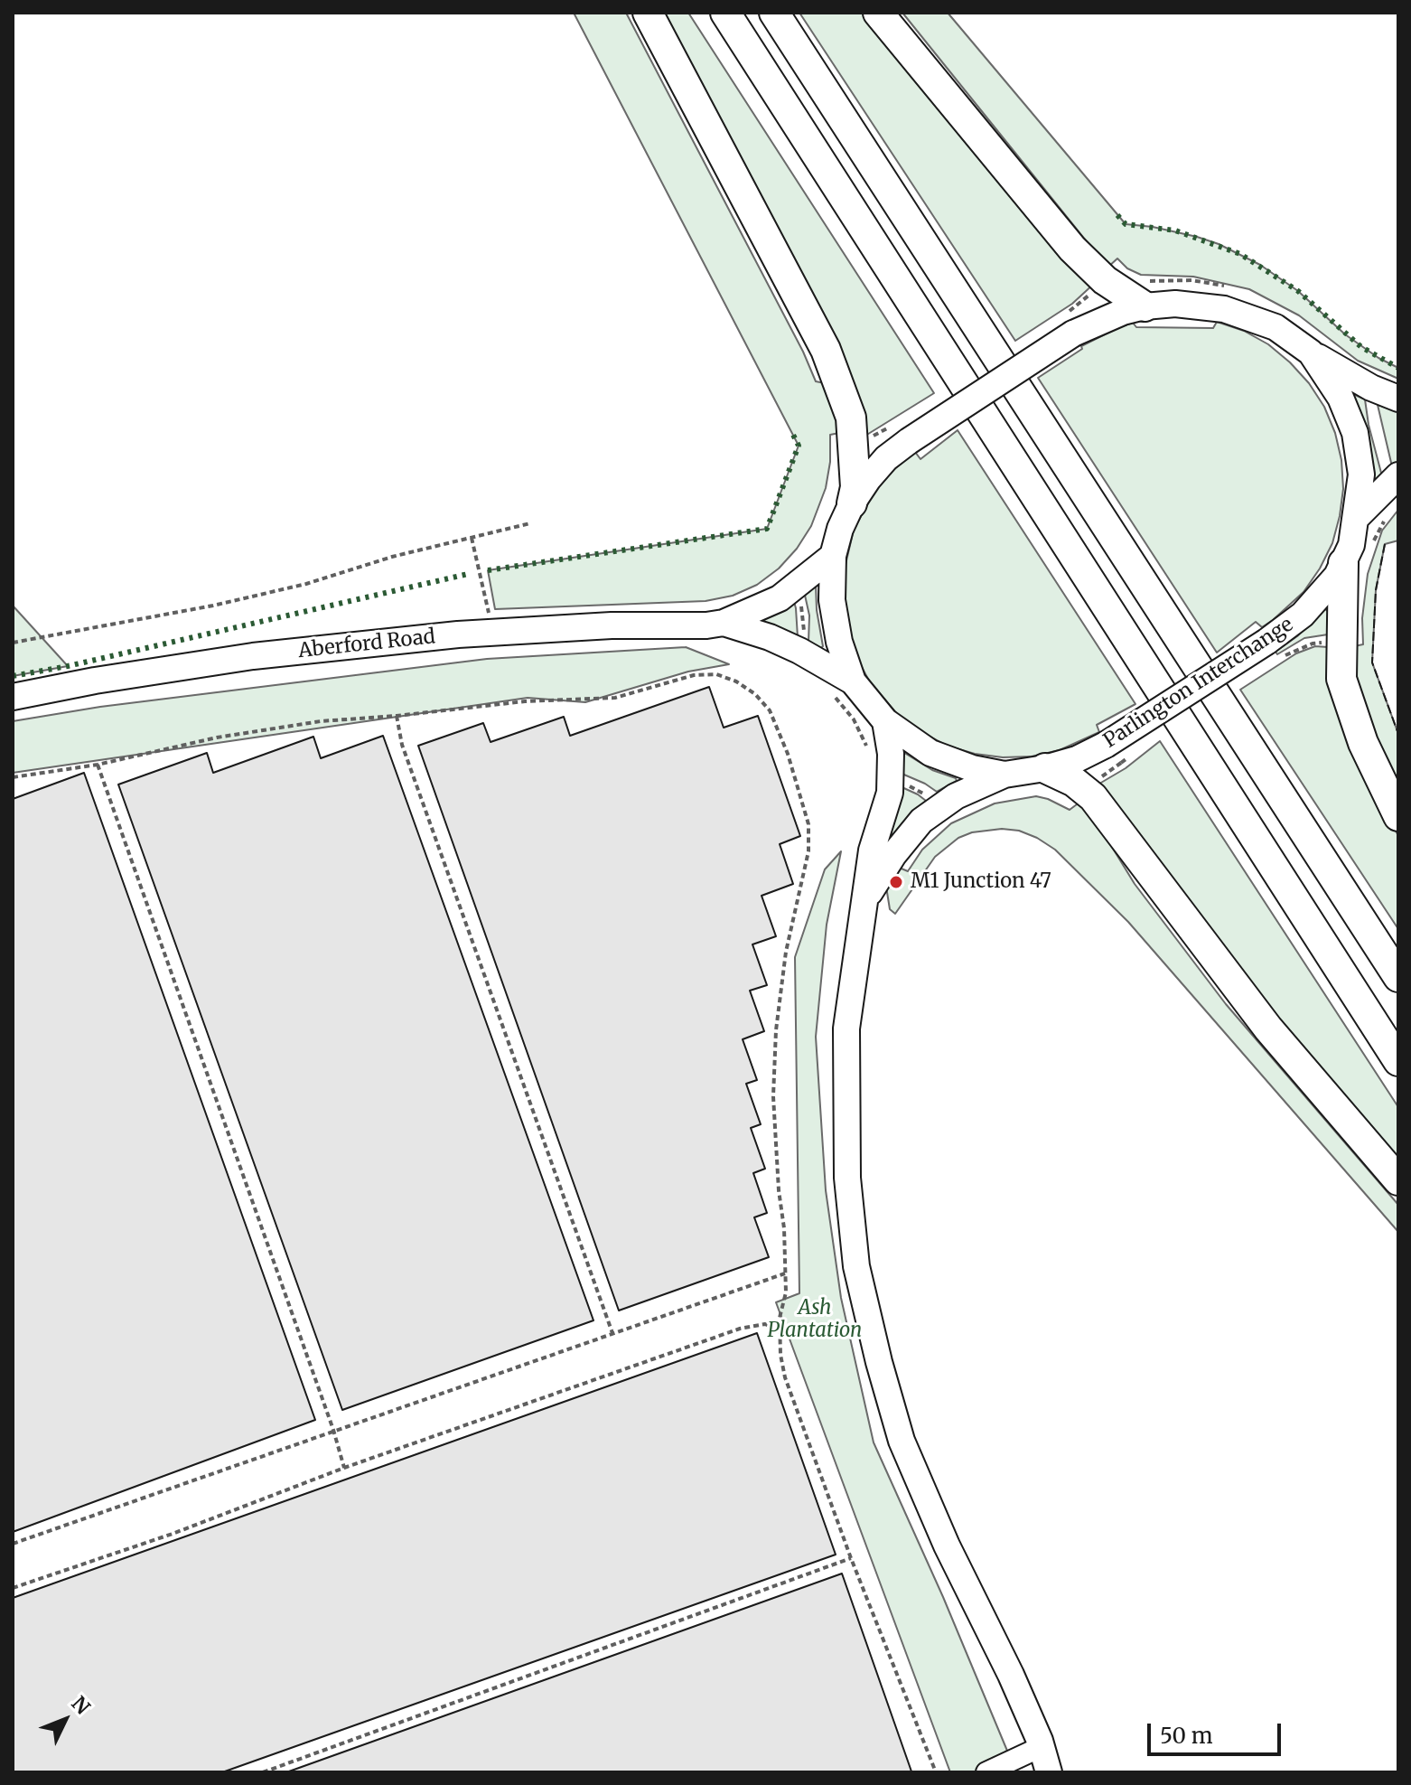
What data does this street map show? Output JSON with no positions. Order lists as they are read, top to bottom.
{
  "streets": {
    "main road": ["Aberford Road", "Parlington Interchange"]
  },
  "crossings": [
    ["Aberford Road", "Parlington Interchange"]
  ],
  "parks": ["Ash Plantation"],
  "places": ["M1 Junction 47"],
  "scale_bar": "50 m",
  "north": "top right"
}
